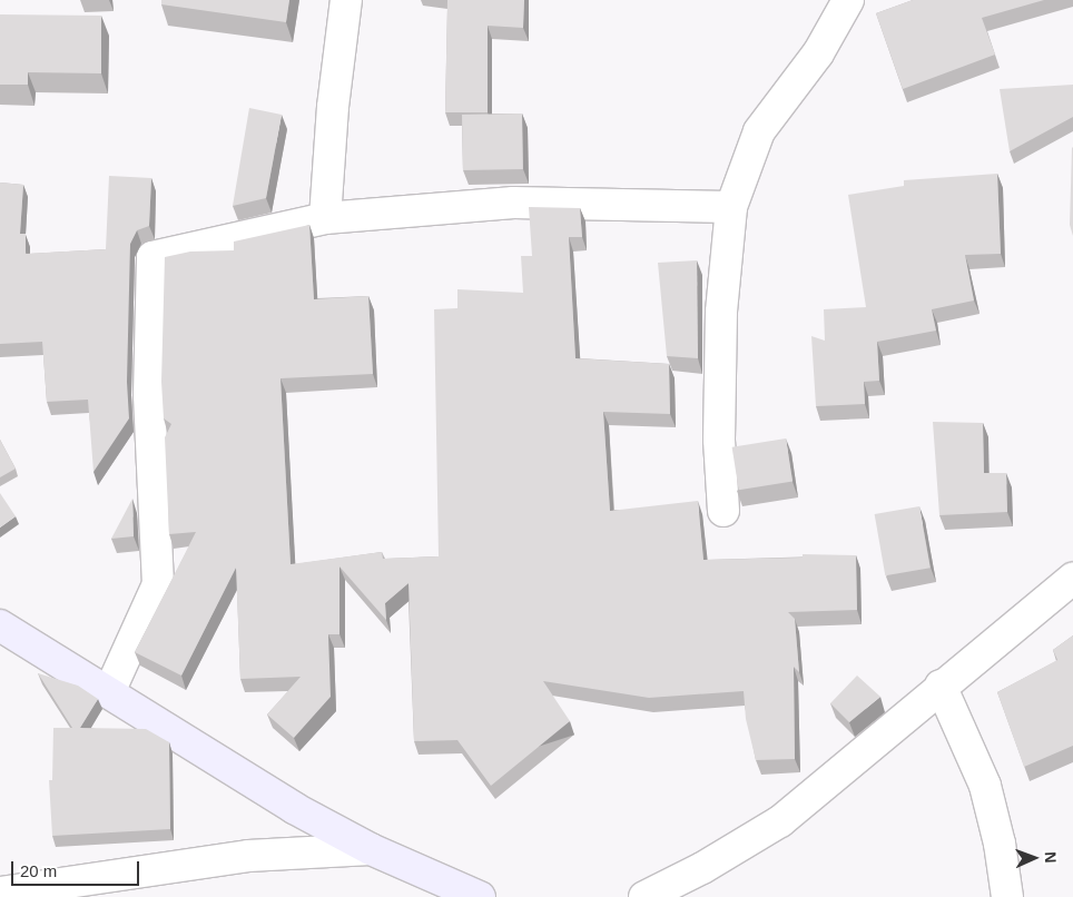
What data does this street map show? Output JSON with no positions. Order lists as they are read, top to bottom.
{
  "scale_bar": "20 m",
  "north": "right"
}
